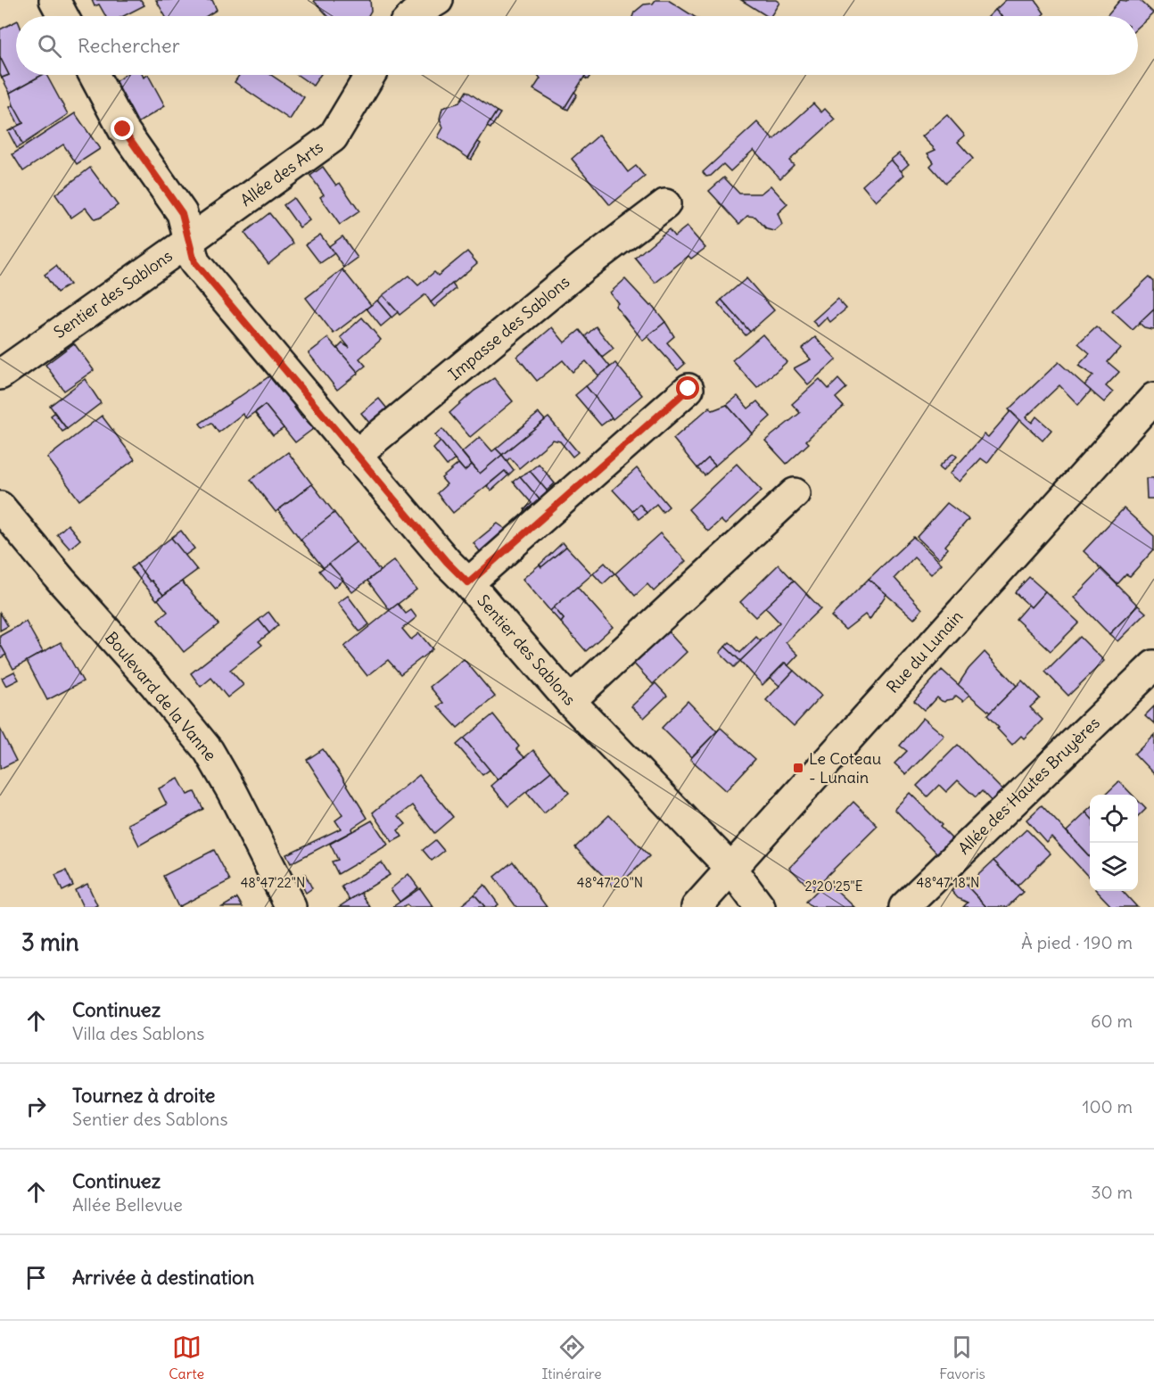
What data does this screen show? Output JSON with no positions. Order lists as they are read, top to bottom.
{
  "streets": {
    "street": [
      "Allée des Arts",
      "Sentier des Sablons",
      "Impasse des Sablons",
      "Rue du Lunain",
      "Boulevard de la Vanne",
      "Allée des Hautes Bruyères"
    ]
  },
  "crossings": [
    ["Allée des Arts", "Sentier des Sablons"],
    ["Sentier des Sablons", "Impasse des Sablons"],
    ["Sentier des Sablons", "Rue du Lunain"]
  ],
  "places": {
    "transit": ["Le Coteau - Lunain"]
  },
  "page": {
    "search": "Rechercher",
    "heading": ["3 min", "À pied · 190 m"],
    "list": [
      ["Continuez", "Villa des Sablons", "60 m"],
      ["Tournez à droite", "Sentier des Sablons", "100 m"],
      ["Continuez", "Allée Bellevue", "30 m"],
      "Arrivée à destination"
    ],
    "nav": ["Carte", "Itinéraire", "Favoris"]
  },
  "coordinates": [
    "48°47'22\"N",
    "48°47'20\"N",
    "48°47'18\"N",
    "2°20'25\"E"
  ]
}
